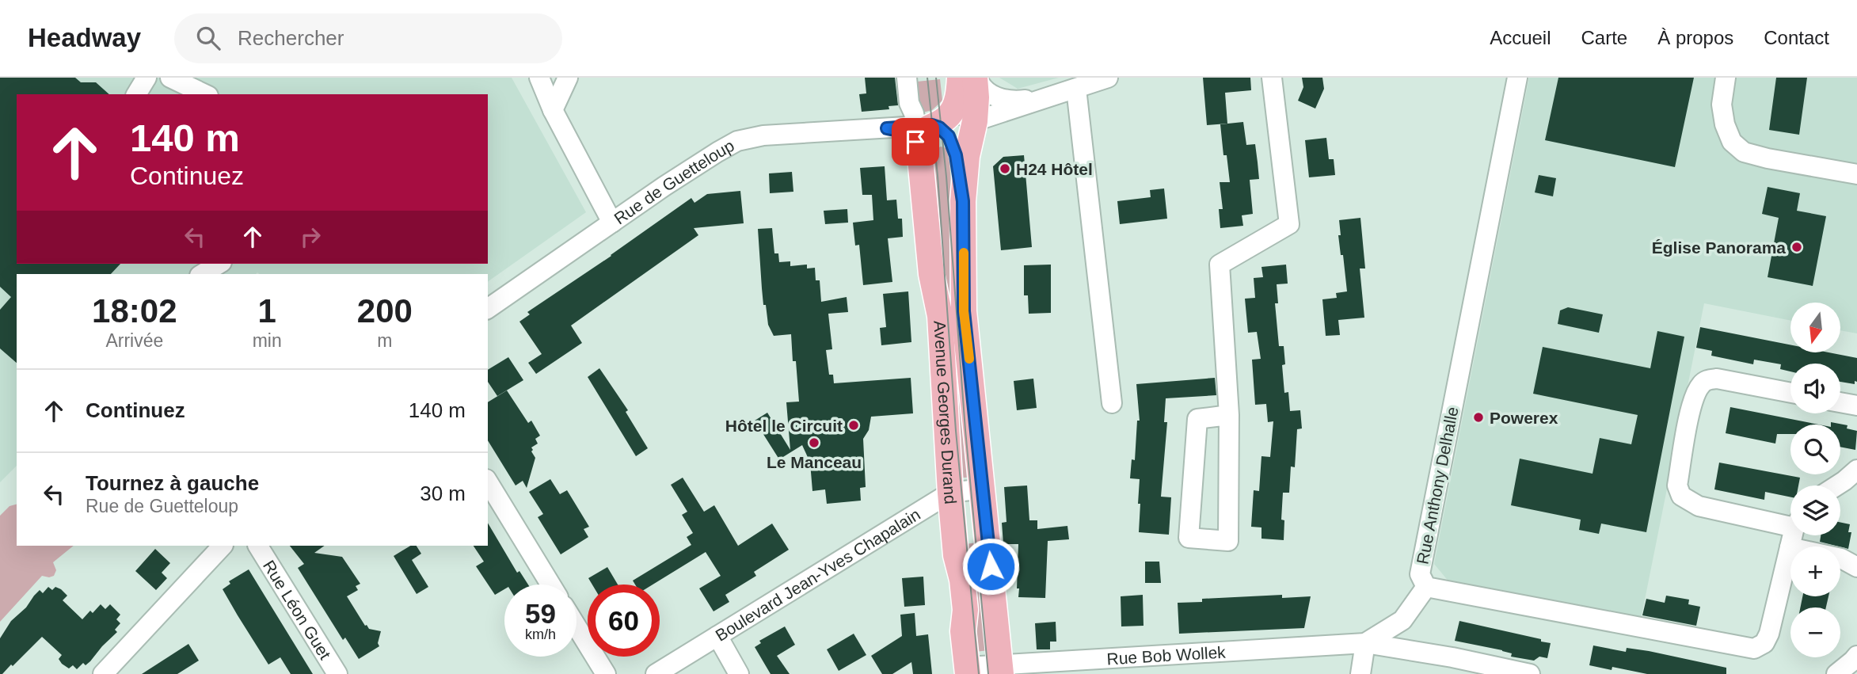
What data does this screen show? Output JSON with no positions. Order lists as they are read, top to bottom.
{
  "streets": {
    "main road": ["Avenue Georges Durand"],
    "street": [
      "Rue de Guetteloup",
      "Rue Anthony Delhalle",
      "Boulevard Jean-Yves Chapalain",
      "Rue Léon Guet",
      "Rue Bob Wollek"
    ]
  },
  "crossings": [
    ["Rue de Guetteloup", "Avenue Georges Durand"],
    ["Avenue Georges Durand", "Boulevard Jean-Yves Chapalain"],
    ["Avenue Georges Durand", "Rue Bob Wollek"],
    ["Rue Anthony Delhalle", "Rue Bob Wollek"]
  ],
  "places": [
    "H24 Hôtel",
    "Église Panorama",
    "Powerex",
    "Hôtel le Circuit",
    "Le Manceau"
  ],
  "north": "bottom",
  "page": {
    "header": "Headway",
    "search": "Rechercher",
    "nav": [
      "Accueil",
      "Carte",
      "À propos",
      "Contact"
    ],
    "turn": ["140 m", "Continuez"],
    "eta": [
      "18:02",
      "Arrivée",
      "1",
      "min",
      "200",
      "m"
    ],
    "map_buttons": ["+", "−"],
    "list": [
      {
        "name": "Continuez",
        "value": "140 m"
      },
      {
        "name": "Tournez à gauche",
        "note": "Rue de Guetteloup",
        "value": "30 m"
      }
    ],
    "speed": "59 km/h",
    "limit": "60"
  }
}
